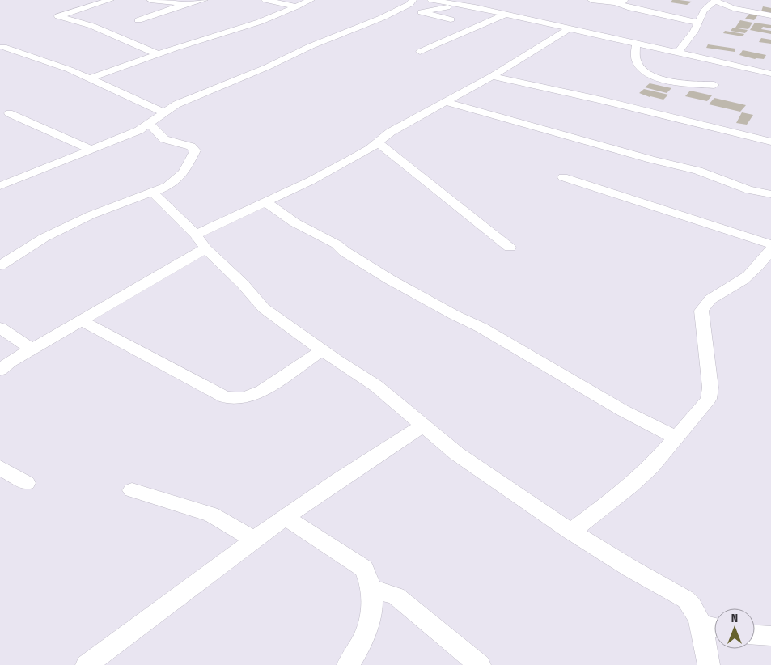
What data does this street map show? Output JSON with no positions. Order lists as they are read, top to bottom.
{
  "north": "top"
}
